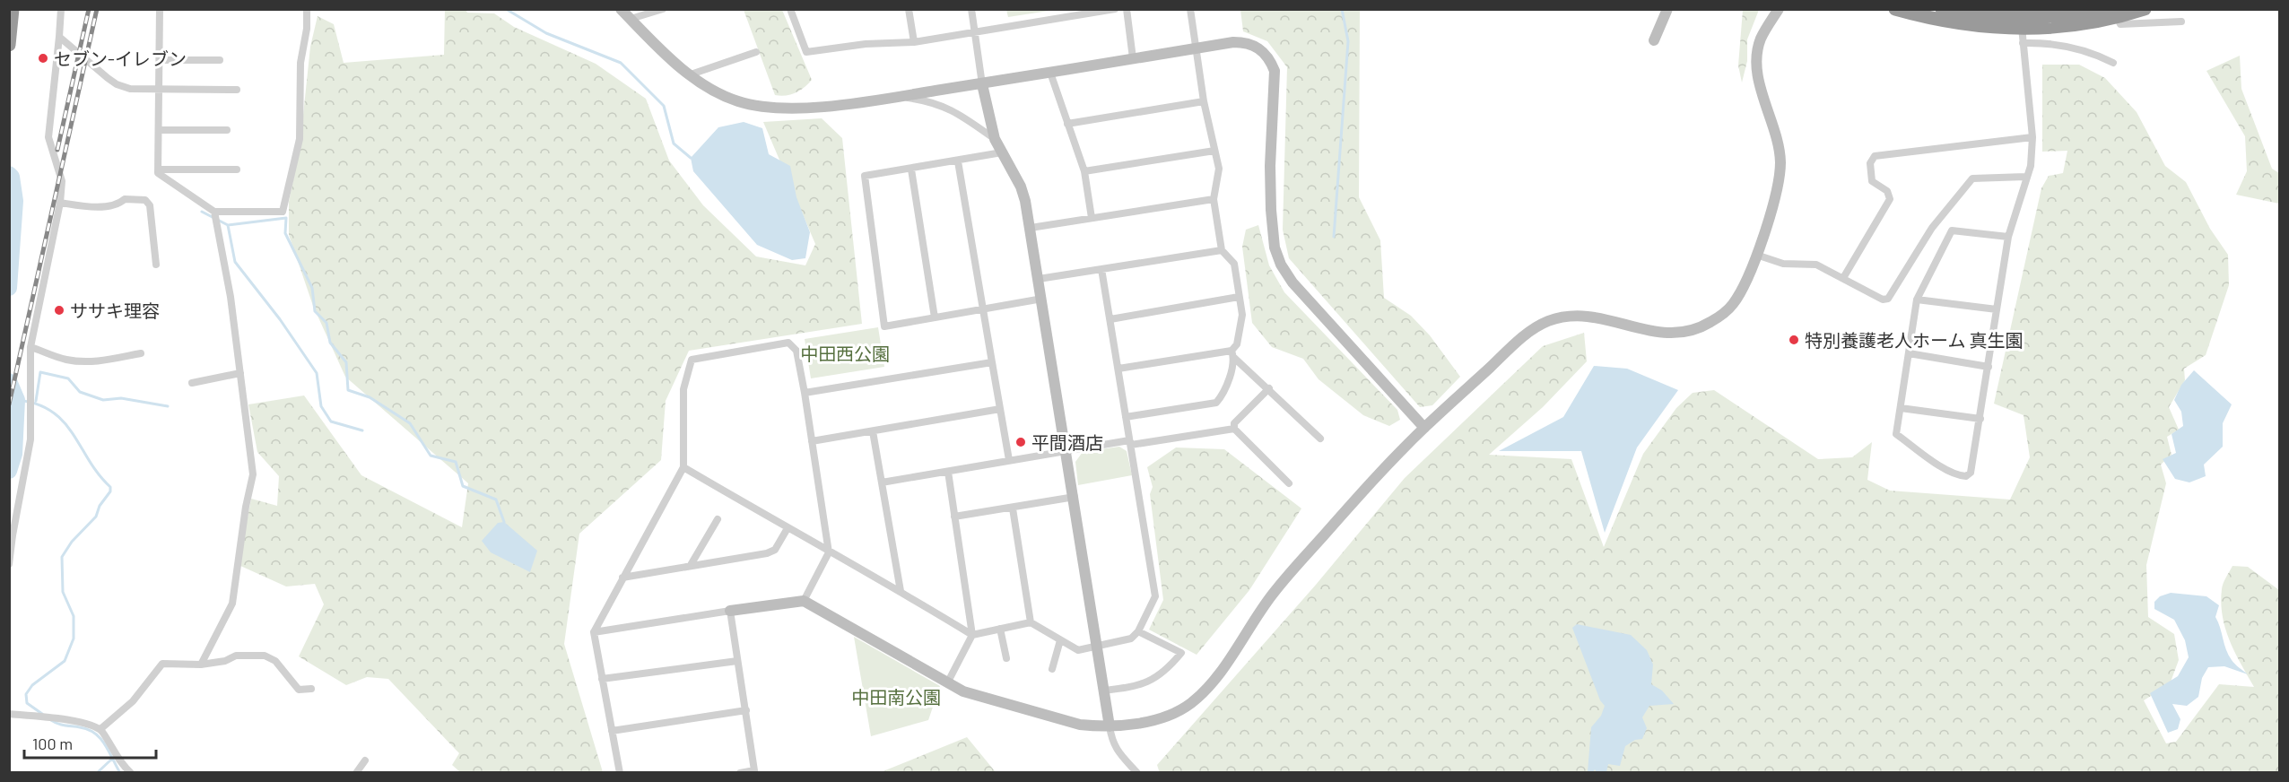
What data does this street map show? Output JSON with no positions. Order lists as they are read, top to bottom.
{
  "parks": ["中田西公園", "中田南公園"],
  "places": [
    "セブン-イレブン",
    "ササキ理容",
    "特別養護老人ホーム 真生園",
    "平間酒店"
  ],
  "scale_bar": "100 m"
}
